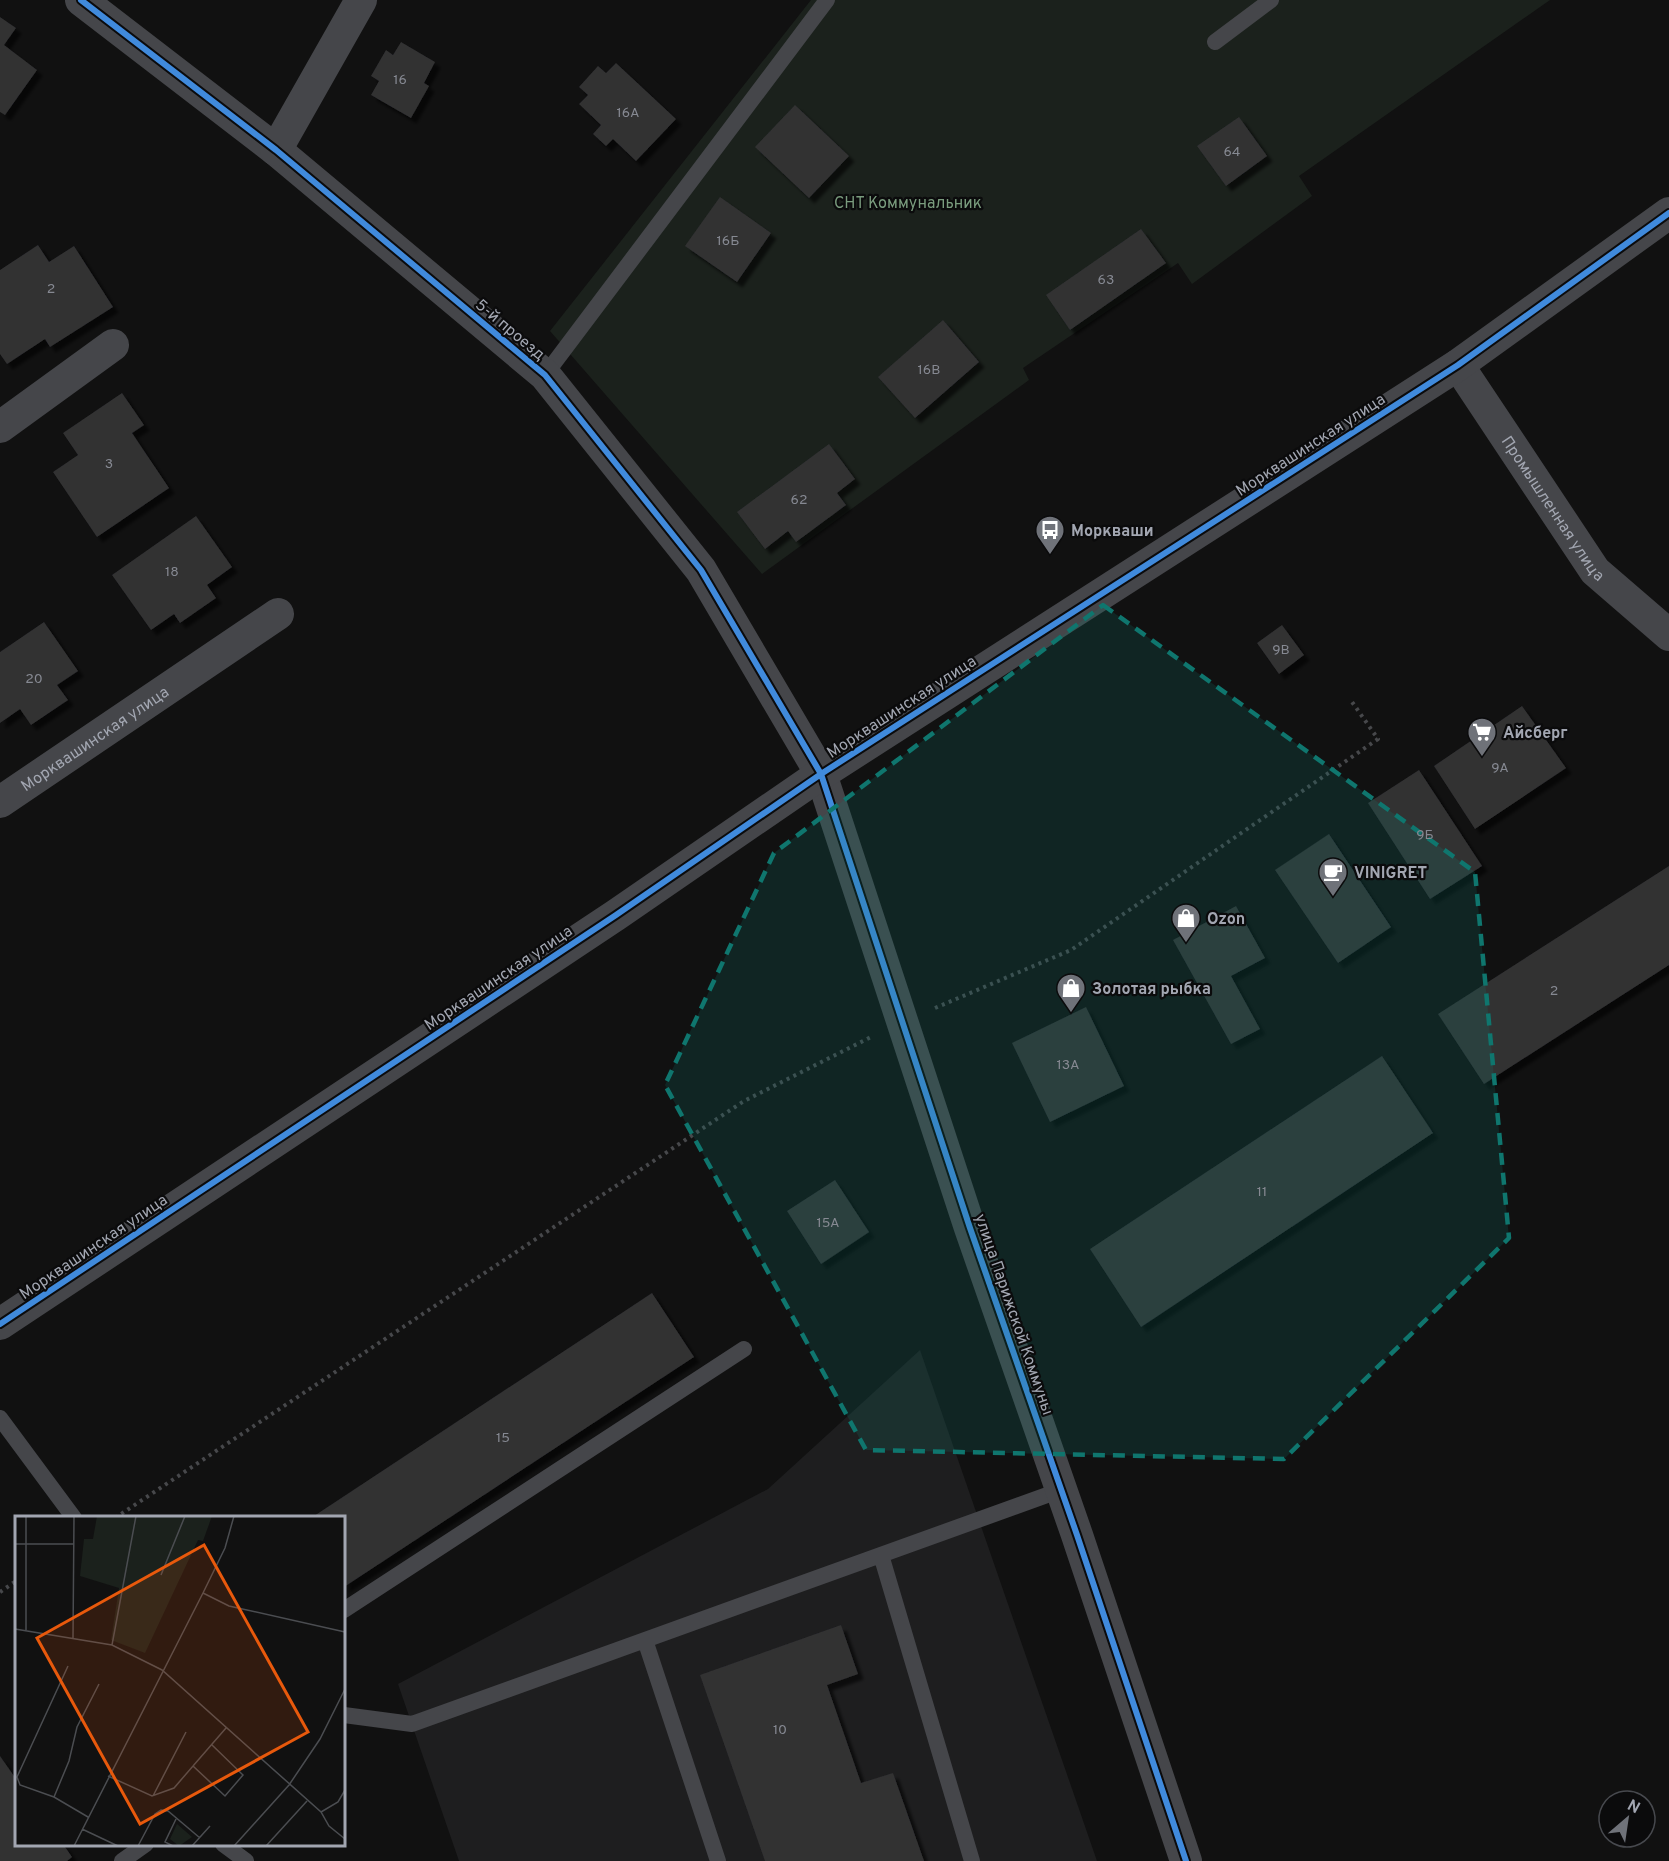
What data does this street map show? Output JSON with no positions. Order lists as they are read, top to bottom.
{
  "streets": {
    "street": [
      "5-й проезд",
      "Морквашинская улица",
      "Промышленная улица",
      "улица Парижской Коммуны"
    ]
  },
  "crossings": [
    ["5-й проезд", "Морквашинская улица"],
    ["5-й проезд", "улица Парижской Коммуны"],
    ["Морквашинская улица", "Промышленная улица"],
    ["Морквашинская улица", "улица Парижской Коммуны"]
  ],
  "parks": ["СНТ Коммунальник"],
  "places": {
    "bus stop": ["Моркваши"],
    "supermarket": ["Айсберг"],
    "cafe": ["VINIGRET"],
    "shop": ["Ozon", "Золотая рыбка"]
  },
  "house_numbers": [
    "16",
    "16А",
    "64",
    "16Б",
    "63",
    "2",
    "16В",
    "3",
    "62",
    "18",
    "9В",
    "20",
    "9А",
    "9Б",
    "2",
    "13А",
    "11",
    "15А",
    "15",
    "10"
  ],
  "north": "top right"
}
